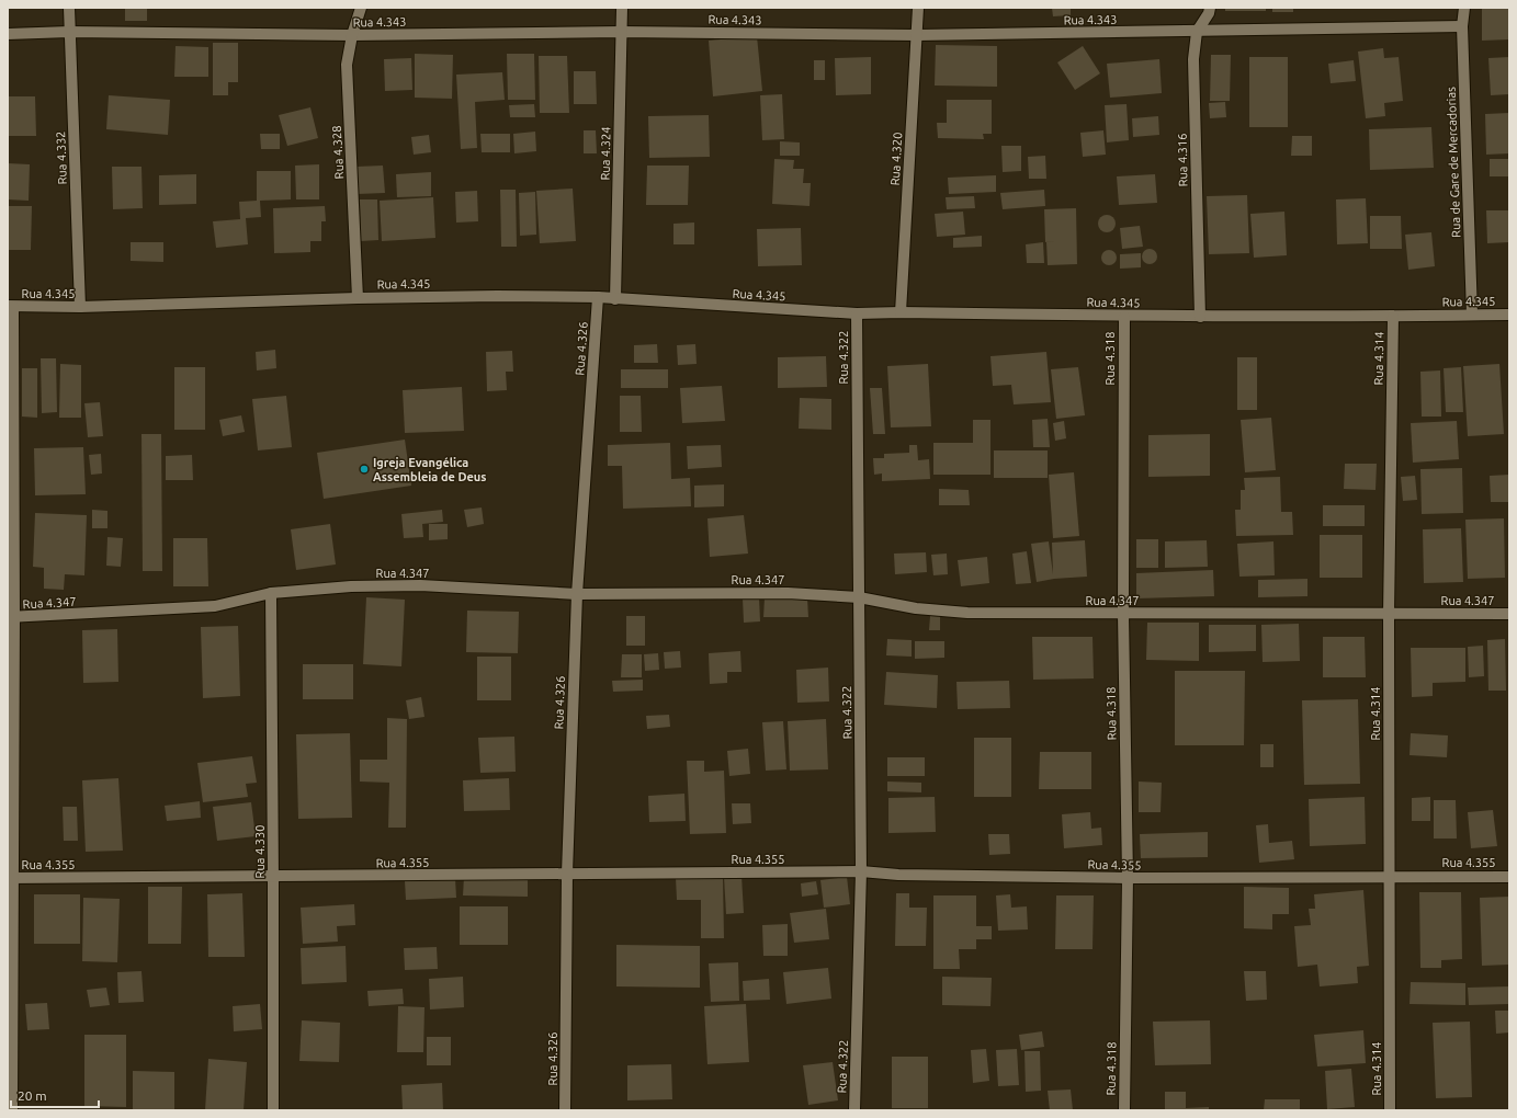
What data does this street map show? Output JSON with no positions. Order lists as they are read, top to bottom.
{
  "streets": {
    "street": [
      "Rua 4.343",
      "Rua 4.328",
      "Rua 4.324",
      "Rua 4.332",
      "Rua 4.320",
      "Rua 4.316",
      "Rua de Gare de Mercadorias",
      "Rua 4.345",
      "Rua 4.326",
      "Rua 4.322",
      "Rua 4.318",
      "Rua 4.314",
      "Rua 4.347",
      "Rua 4.330",
      "Rua 4.355"
    ]
  },
  "crossings": [
    ["Rua 4.343", "Rua 4.328"],
    ["Rua 4.343", "Rua 4.324"],
    ["Rua 4.343", "Rua 4.332"],
    ["Rua 4.343", "Rua 4.320"],
    ["Rua 4.343", "Rua 4.316"],
    ["Rua 4.343", "Rua de Gare de Mercadorias"],
    ["Rua 4.328", "Rua 4.345"],
    ["Rua 4.324", "Rua 4.345"],
    ["Rua 4.332", "Rua 4.345"],
    ["Rua 4.320", "Rua 4.345"],
    ["Rua 4.316", "Rua 4.345"],
    ["Rua de Gare de Mercadorias", "Rua 4.345"],
    ["Rua 4.345", "Rua 4.326"],
    ["Rua 4.345", "Rua 4.322"],
    ["Rua 4.345", "Rua 4.318"],
    ["Rua 4.345", "Rua 4.314"],
    ["Rua 4.326", "Rua 4.347"],
    ["Rua 4.326", "Rua 4.355"],
    ["Rua 4.322", "Rua 4.347"],
    ["Rua 4.322", "Rua 4.355"],
    ["Rua 4.318", "Rua 4.347"],
    ["Rua 4.318", "Rua 4.355"],
    ["Rua 4.314", "Rua 4.347"],
    ["Rua 4.314", "Rua 4.355"],
    ["Rua 4.347", "Rua 4.330"],
    ["Rua 4.330", "Rua 4.355"]
  ],
  "places": ["Igreja Evangélica Assembleia de Deus"],
  "scale_bar": "20 m"
}
